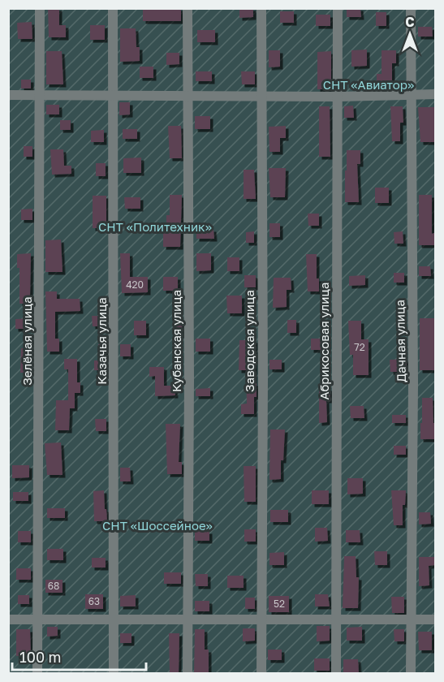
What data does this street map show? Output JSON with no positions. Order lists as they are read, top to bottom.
{
  "streets": {
    "street": [
      "Зелёная улица",
      "Казачья улица",
      "Кубанская улица",
      "Заводская улица",
      "Абрикосовая улица",
      "Дачная улица"
    ]
  },
  "parks": ["СНТ «Авиатор»", "СНТ «Политехник»", "СНТ «Шоссейное»"],
  "house_numbers": [
    "420",
    "72",
    "68",
    "63",
    "52"
  ],
  "scale_bar": "100 m",
  "north": "top"
}
